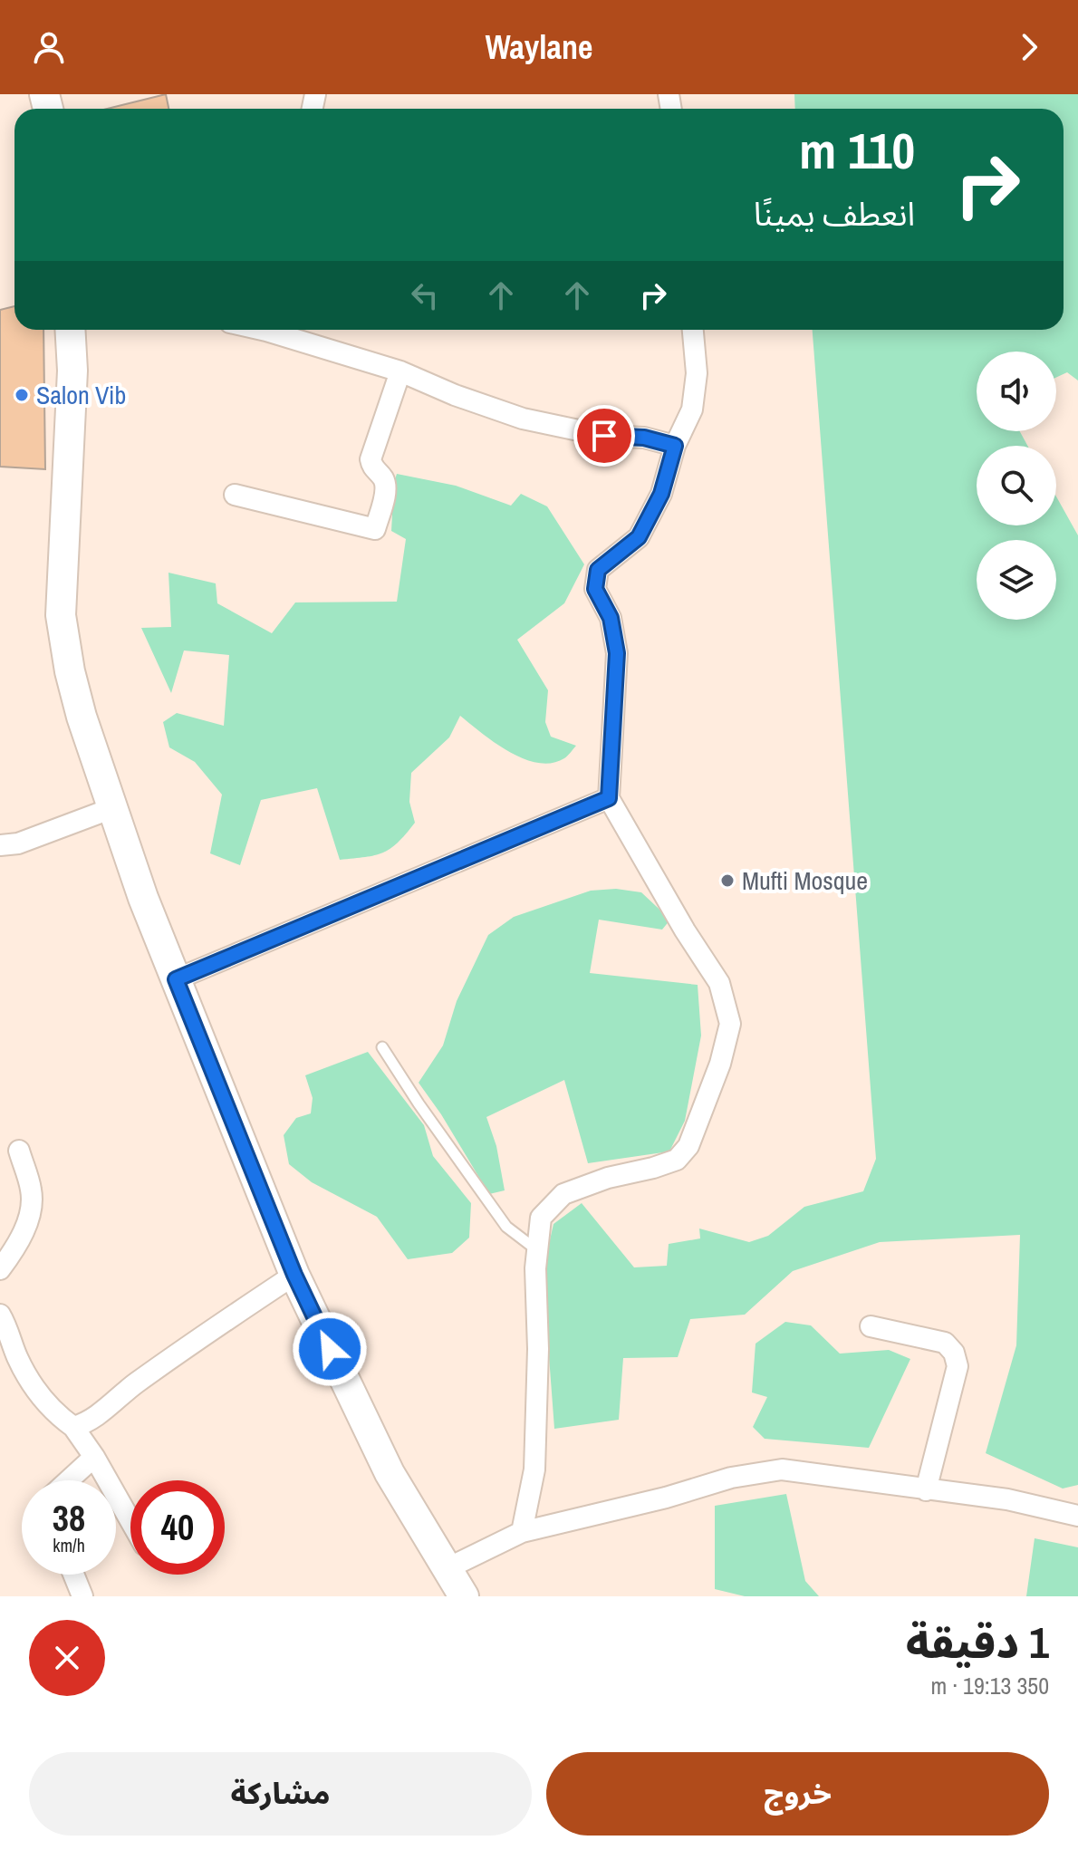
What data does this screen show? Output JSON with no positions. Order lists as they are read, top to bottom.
{
  "places": ["Salon Vib", "Mufti Mosque"],
  "page": {
    "header": "Waylane",
    "turn": ["110 m", "انعطف يمينًا"],
    "speed": "38 km/h",
    "limit": "40",
    "heading": ["1 دقيقة", "350 m · 19:13"],
    "buttons": ["خروج", "مشاركة"]
  }
}
